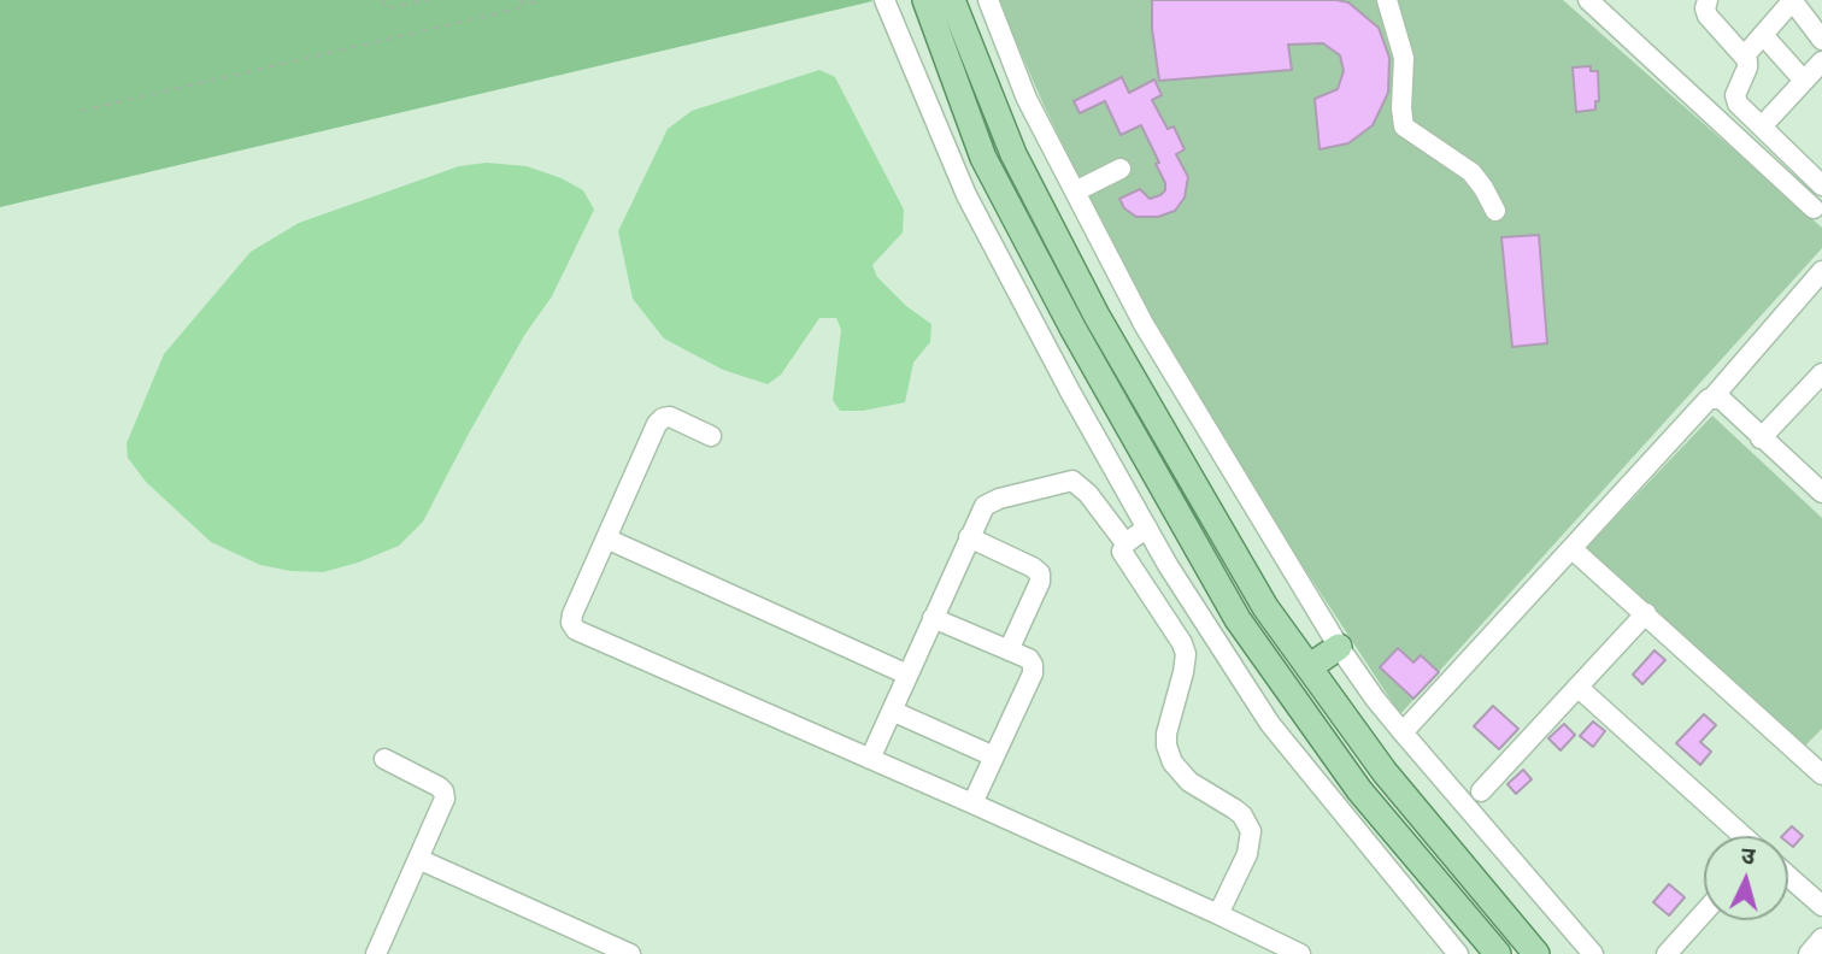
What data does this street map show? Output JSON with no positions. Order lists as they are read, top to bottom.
{
  "north": "top"
}
